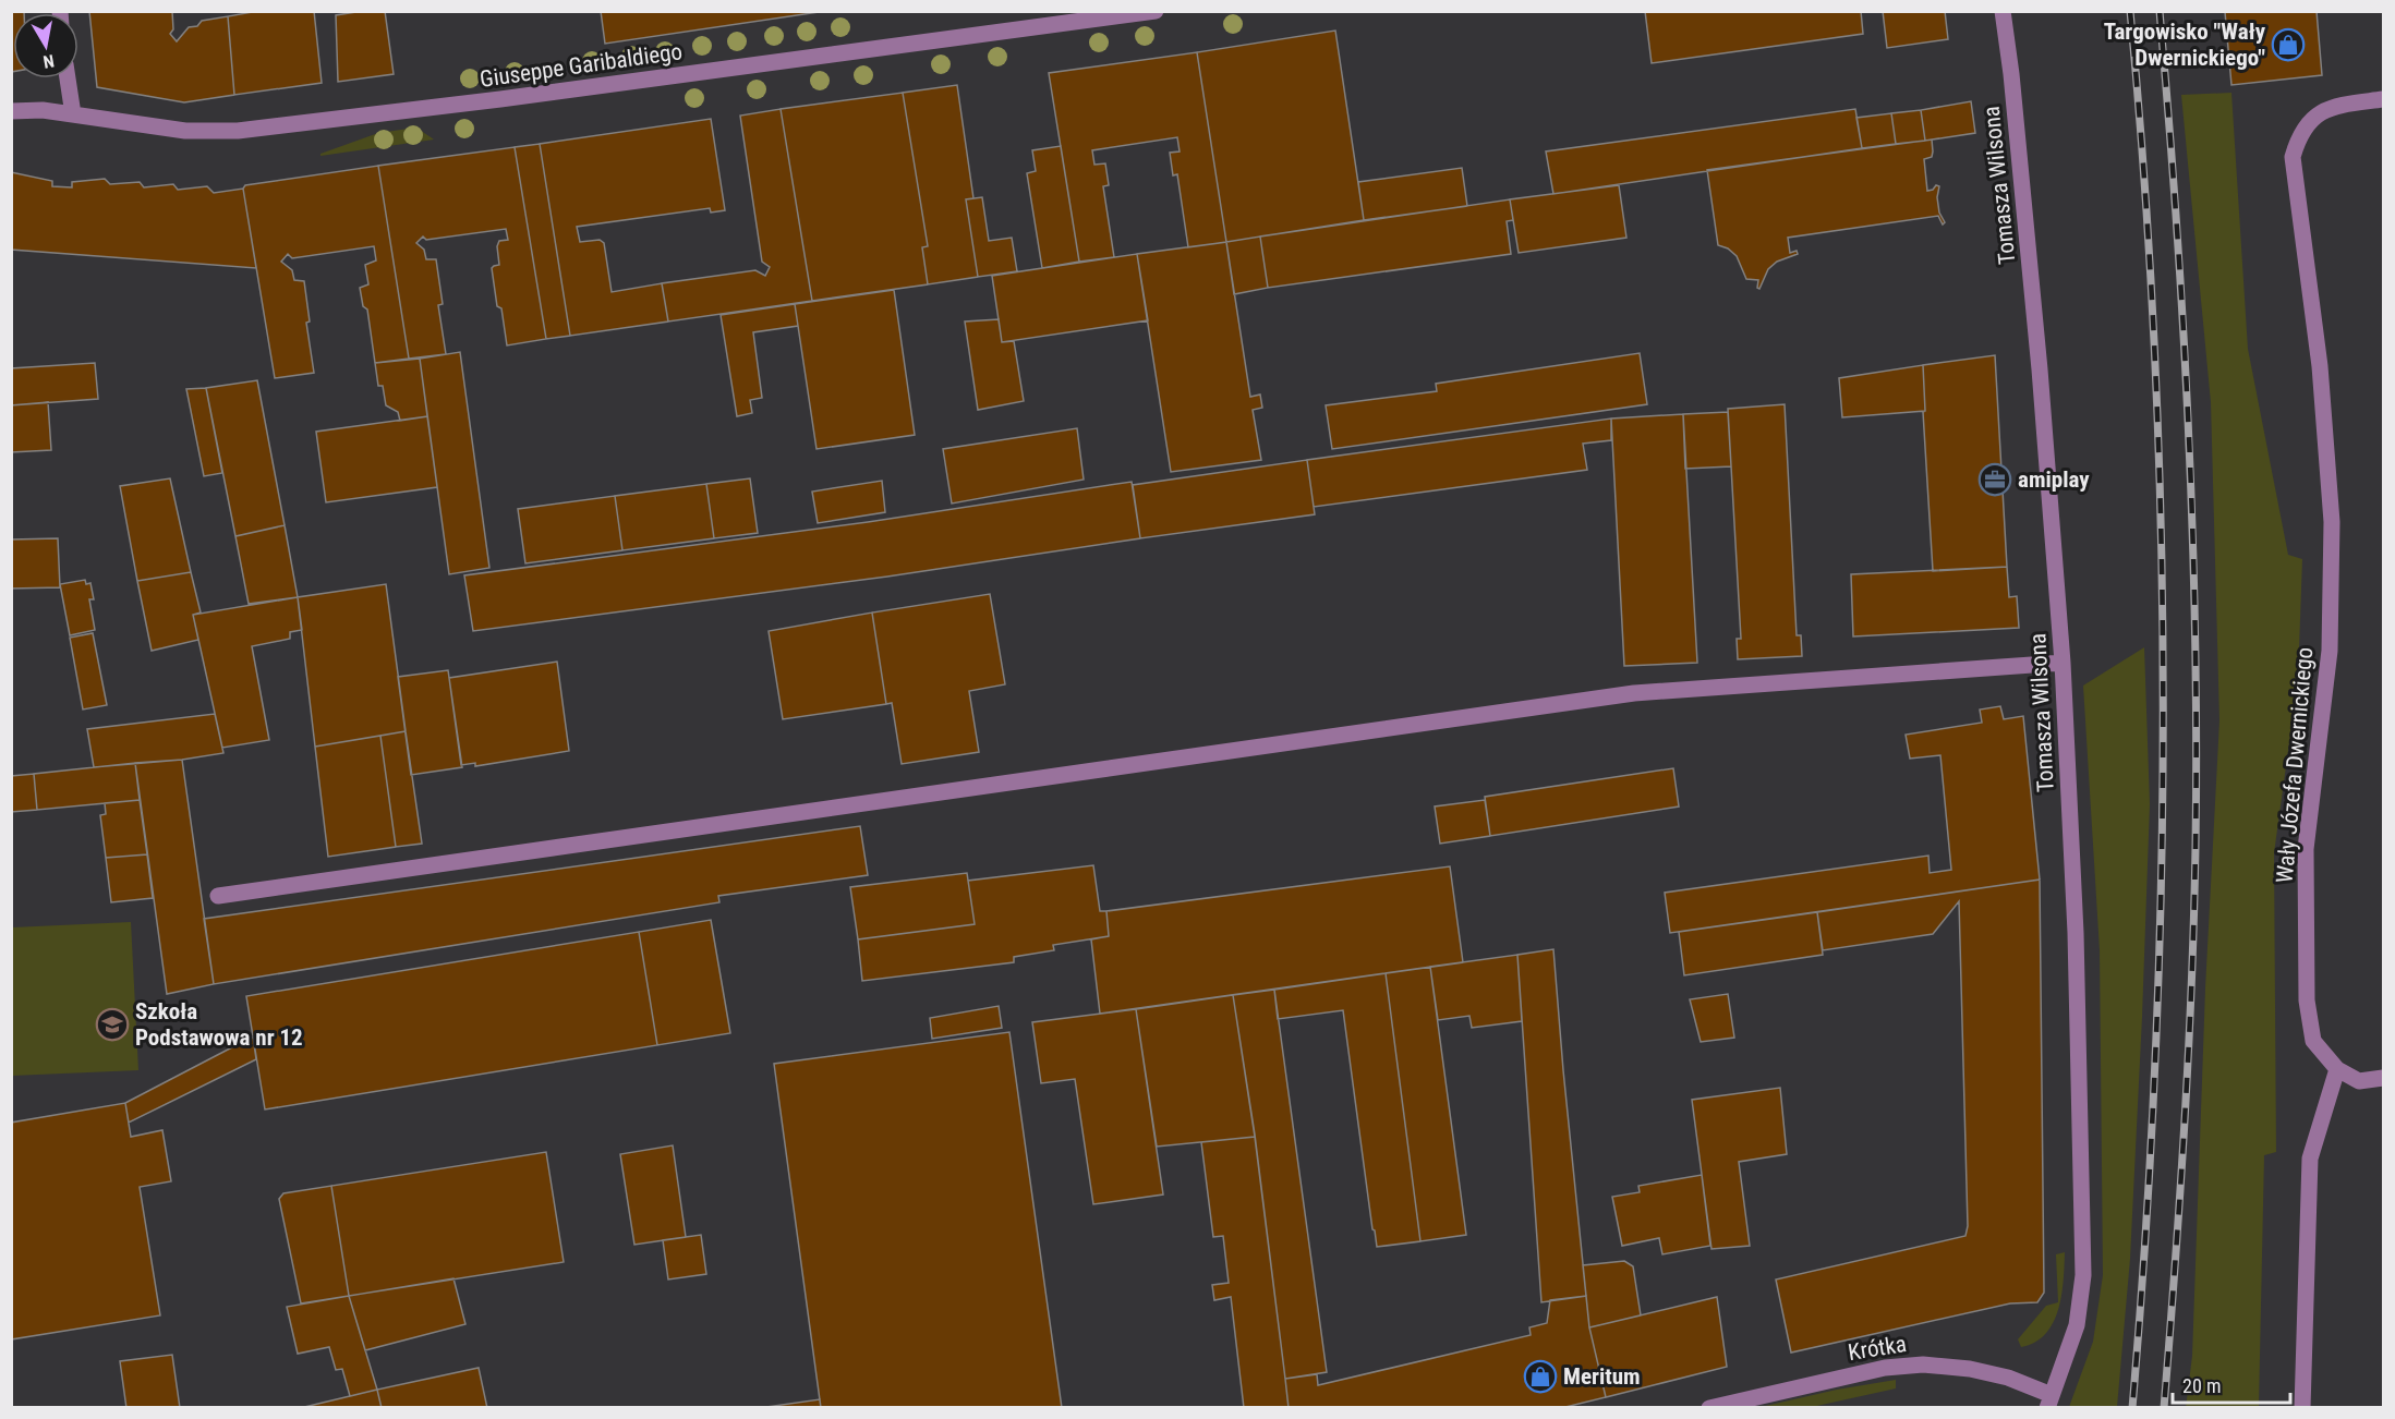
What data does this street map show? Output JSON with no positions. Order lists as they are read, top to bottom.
{
  "streets": {
    "street": [
      "Giuseppe Garibaldiego",
      "Tomasza Wilsona",
      "Wały Józefa Dwernickiego",
      "Krótka"
    ]
  },
  "crossings": [
    ["Tomasza Wilsona", "Krótka"]
  ],
  "places": {
    "shop": ["Targowisko \"Wały Dwernickiego\"", "Meritum"],
    "office": ["amiplay"],
    "school or university": ["Szkoła Podstawowa nr 12"]
  },
  "scale_bar": "20 m",
  "north": "bottom"
}
